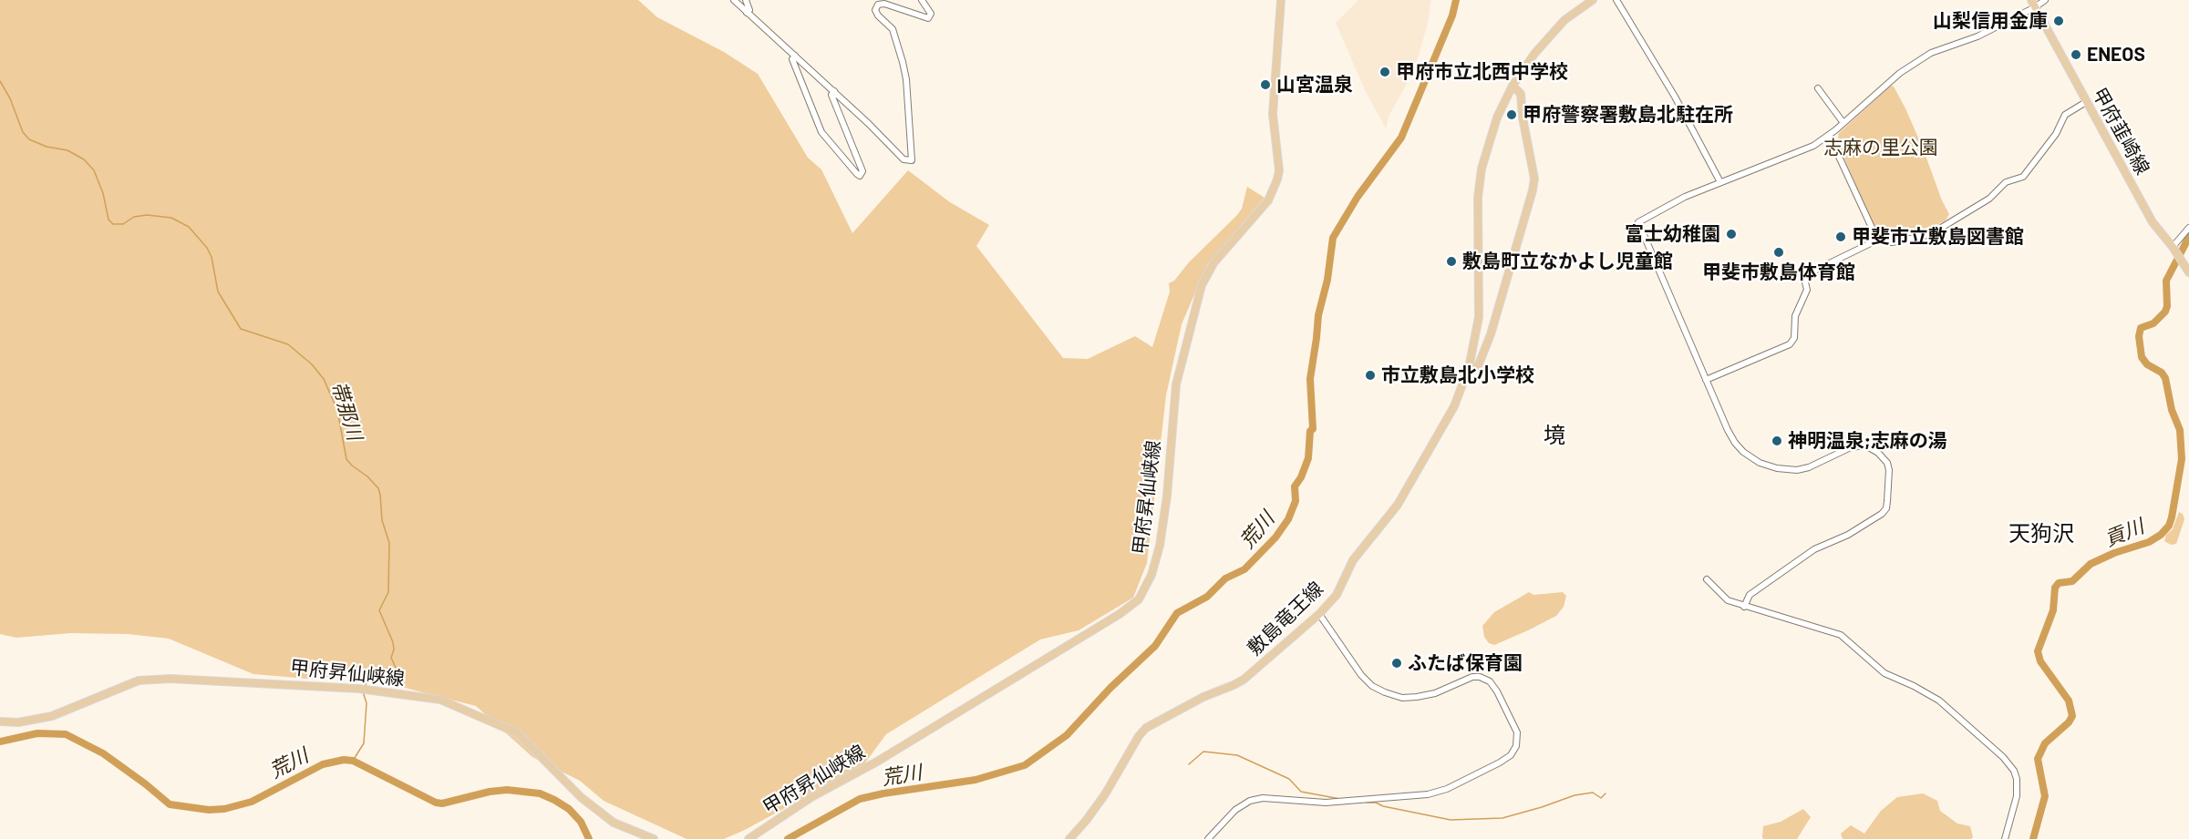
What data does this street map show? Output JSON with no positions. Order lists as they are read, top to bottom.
{
  "streets": {
    "main road": ["甲府韮崎線", "甲府昇仙峡線", "敷島竜王線"]
  },
  "districts": ["境", "天狗沢"],
  "water": ["帯那川", "荒川", "貢川"],
  "parks": ["志麻の里公園"],
  "places": [
    "山梨信用金庫",
    "ENEOS",
    "甲府市立北西中学校",
    "山宮温泉",
    "甲府警察署敷島北駐在所",
    "富士幼稚園",
    "甲斐市立敷島図書館",
    "甲斐市敷島体育館",
    "敷島町立なかよし児童館",
    "市立敷島北小学校",
    "神明温泉;志麻の湯",
    "ふたば保育園"
  ]
}
